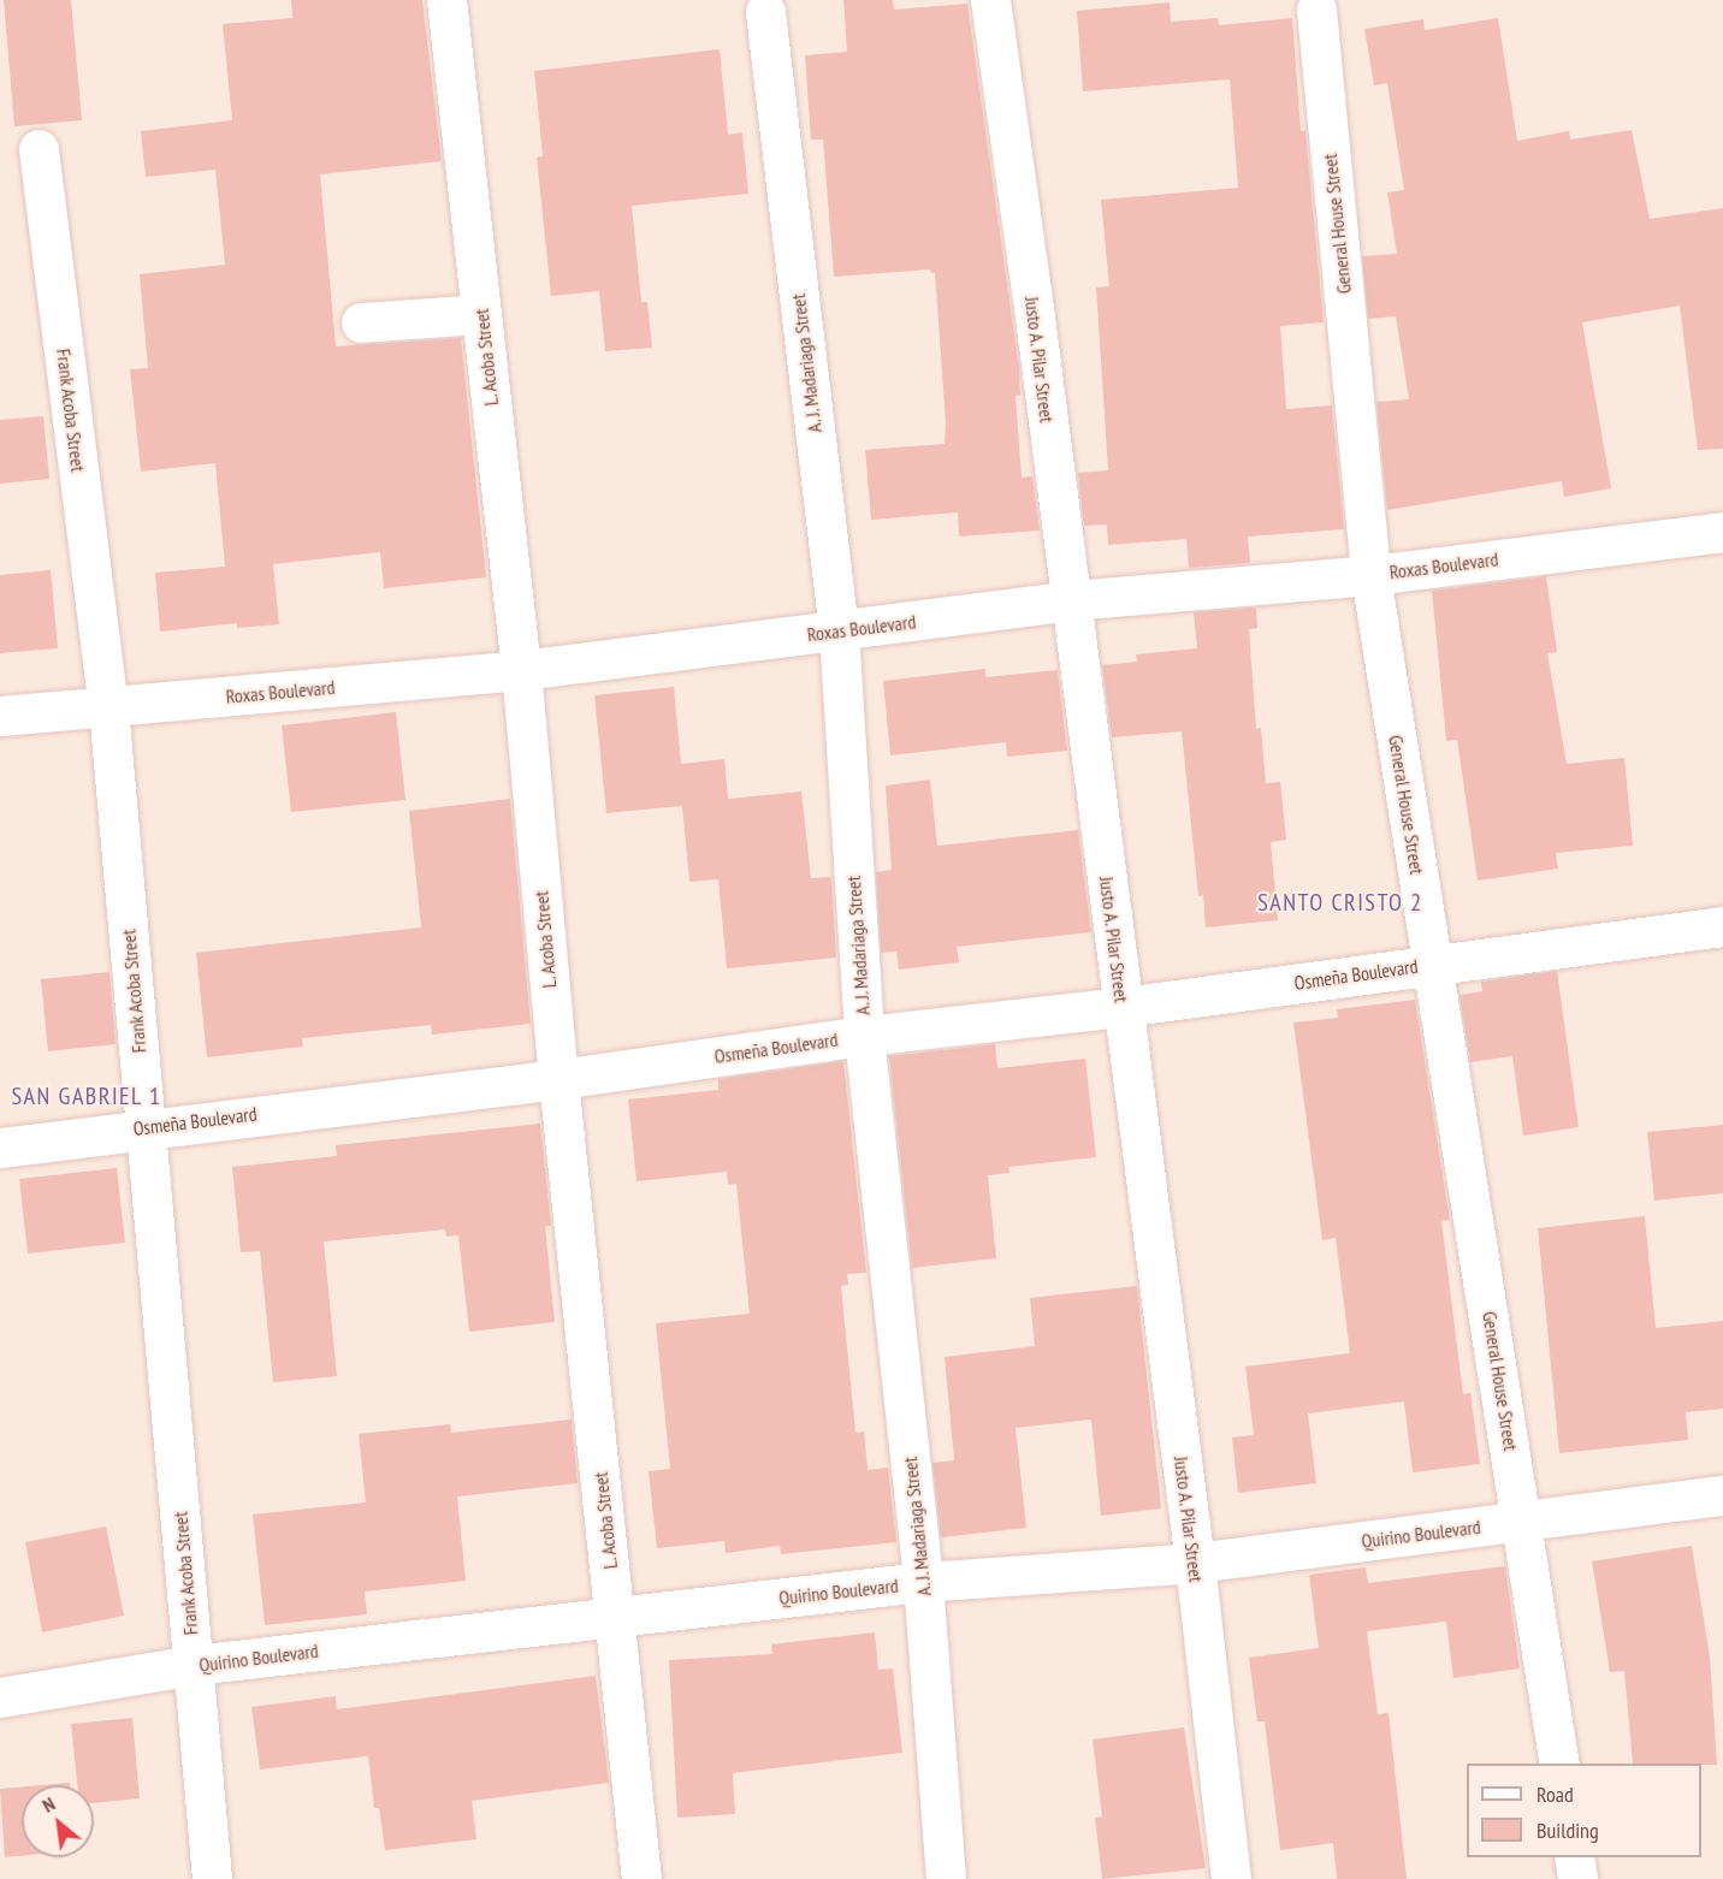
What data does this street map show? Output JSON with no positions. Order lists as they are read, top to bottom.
{
  "streets": {
    "street": [
      "General House Street",
      "L. Acoba Street",
      "Justo A. Pilar Street",
      "A. J. Madariaga Street",
      "Frank Acoba Street",
      "Roxas Boulevard",
      "Osmeña Boulevard",
      "Quirino Boulevard"
    ]
  },
  "crossings": [
    ["General House Street", "Roxas Boulevard"],
    ["General House Street", "Osmeña Boulevard"],
    ["General House Street", "Quirino Boulevard"],
    ["L. Acoba Street", "Roxas Boulevard"],
    ["L. Acoba Street", "Osmeña Boulevard"],
    ["L. Acoba Street", "Quirino Boulevard"],
    ["Justo A. Pilar Street", "Roxas Boulevard"],
    ["Justo A. Pilar Street", "Osmeña Boulevard"],
    ["Justo A. Pilar Street", "Quirino Boulevard"],
    ["A. J. Madariaga Street", "Roxas Boulevard"],
    ["A. J. Madariaga Street", "Osmeña Boulevard"],
    ["A. J. Madariaga Street", "Quirino Boulevard"],
    ["Frank Acoba Street", "Roxas Boulevard"],
    ["Frank Acoba Street", "Osmeña Boulevard"],
    ["Frank Acoba Street", "Quirino Boulevard"]
  ],
  "districts": ["SANTO CRISTO 2", "SAN GABRIEL 1"],
  "legend": ["Road", "Building"],
  "north": "top left"
}
